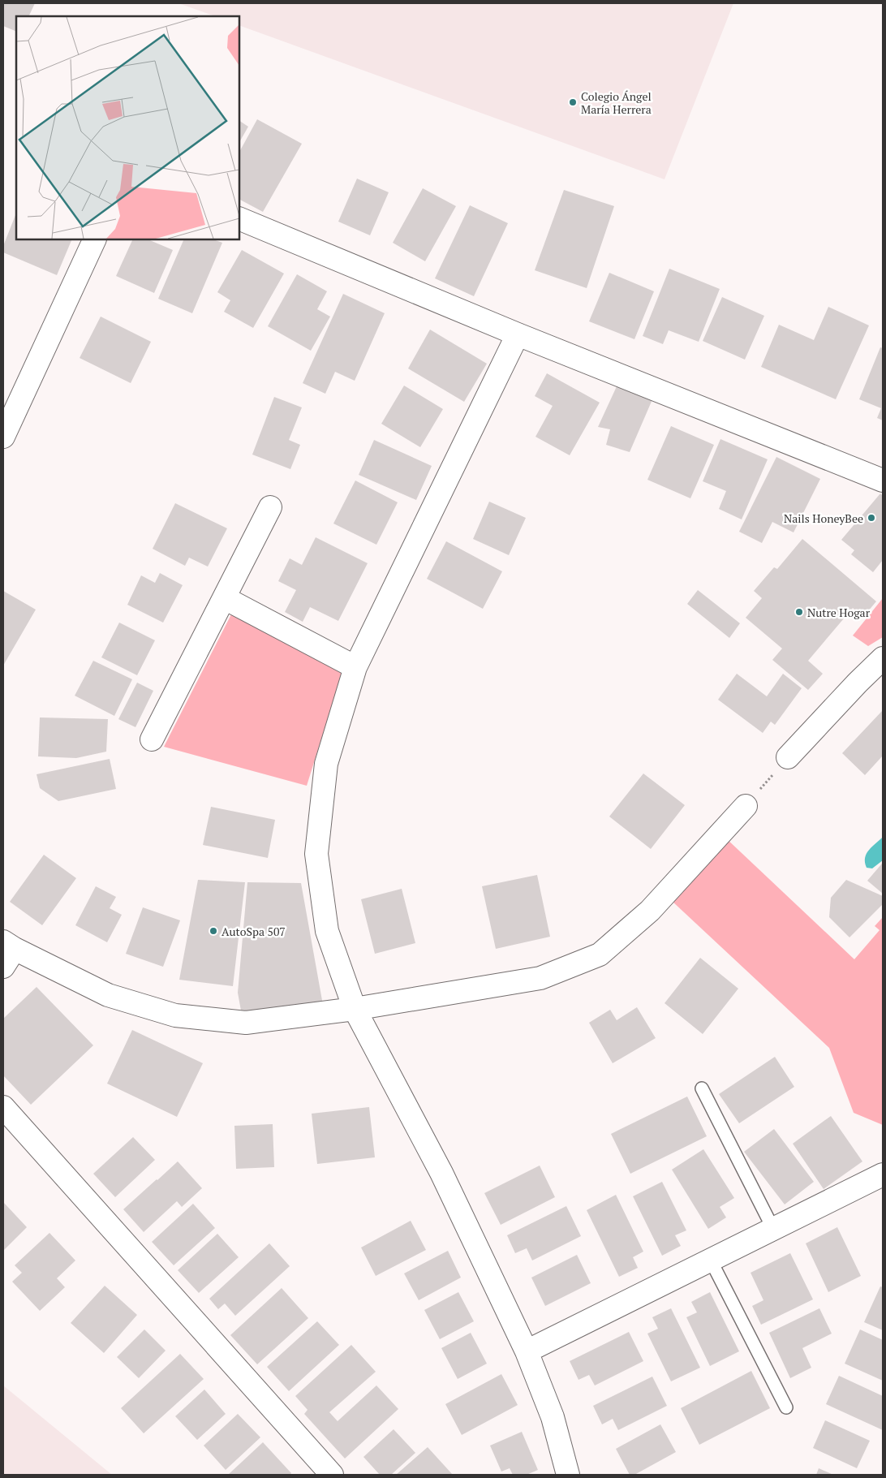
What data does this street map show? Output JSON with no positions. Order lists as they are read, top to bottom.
{
  "places": [
    "Colegio Ángel María Herrera",
    "Nails HoneyBee",
    "Nutre Hogar",
    "AutoSpa 507"
  ]
}
